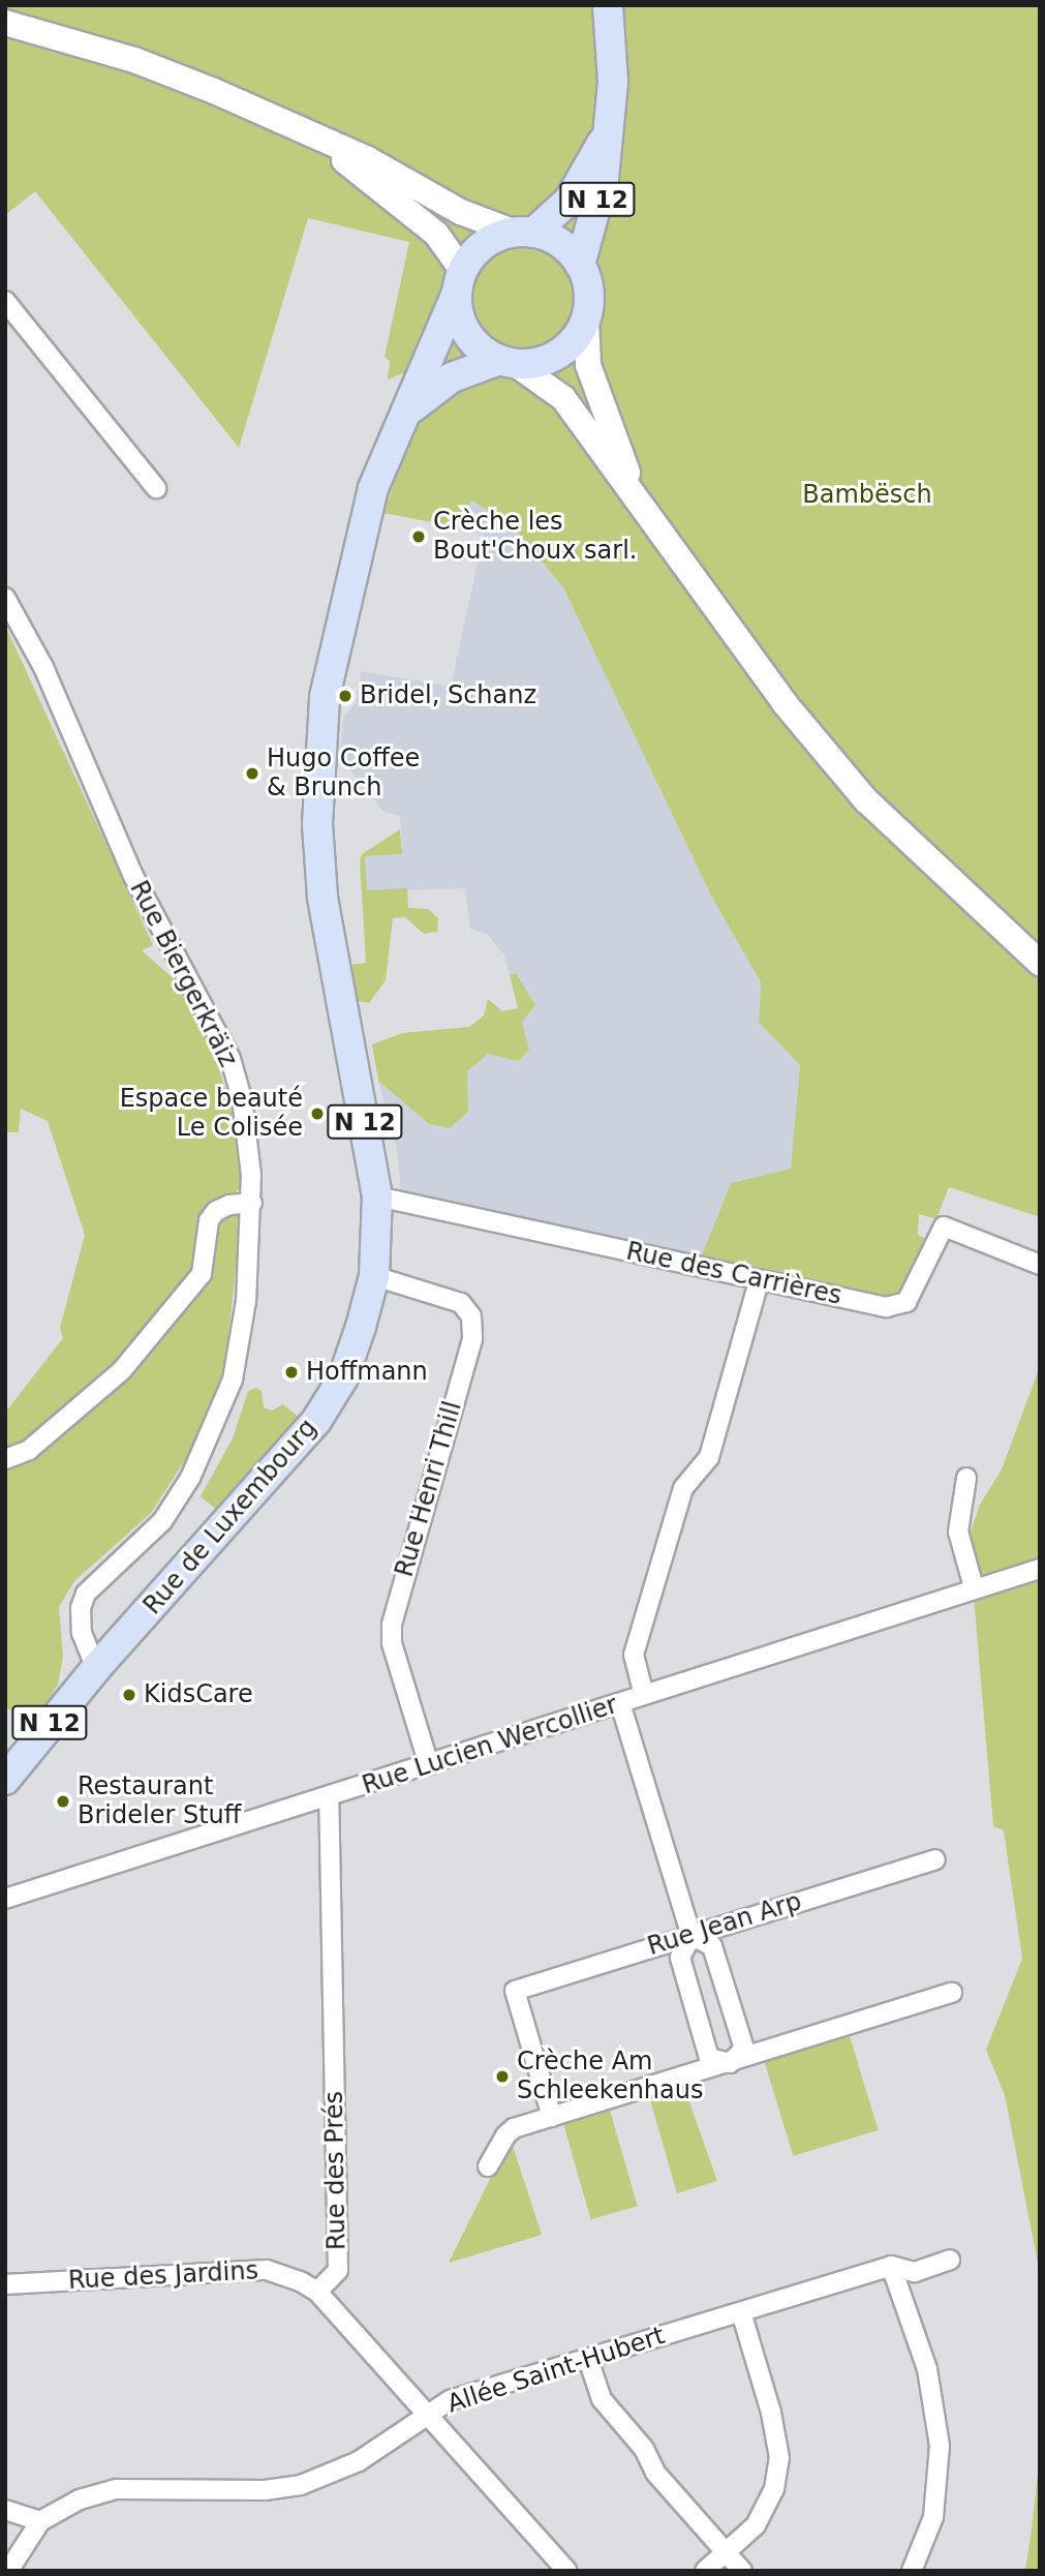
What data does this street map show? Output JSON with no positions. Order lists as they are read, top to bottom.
{
  "streets": {
    "main road": ["N 12", "Rue de Luxembourg"],
    "street": [
      "Rue Biergerkräiz",
      "Rue des Carrières",
      "Rue Henri Thill",
      "Rue Lucien Wercollier",
      "Rue Jean Arp",
      "Rue des Prés",
      "Rue des Jardins",
      "Allée Saint-Hubert"
    ]
  },
  "crossings": [
    ["N 12", "Rue de Luxembourg"],
    ["Rue Biergerkräiz", "Rue de Luxembourg"],
    ["Rue des Carrières", "Rue de Luxembourg"],
    ["Rue Henri Thill", "Rue de Luxembourg"],
    ["Rue Henri Thill", "Rue Lucien Wercollier"],
    ["Rue Lucien Wercollier", "Rue des Prés"],
    ["Rue des Prés", "Rue des Jardins"]
  ],
  "parks": ["Bambësch"],
  "places": [
    "Crèche les Bout'Choux sarl.",
    "Bridel, Schanz",
    "Hugo Coffee & Brunch",
    "Espace beauté Le Colisée",
    "Hoffmann",
    "KidsCare",
    "Restaurant Brideler Stuff",
    "Crèche Am Schleekenhaus"
  ]
}
